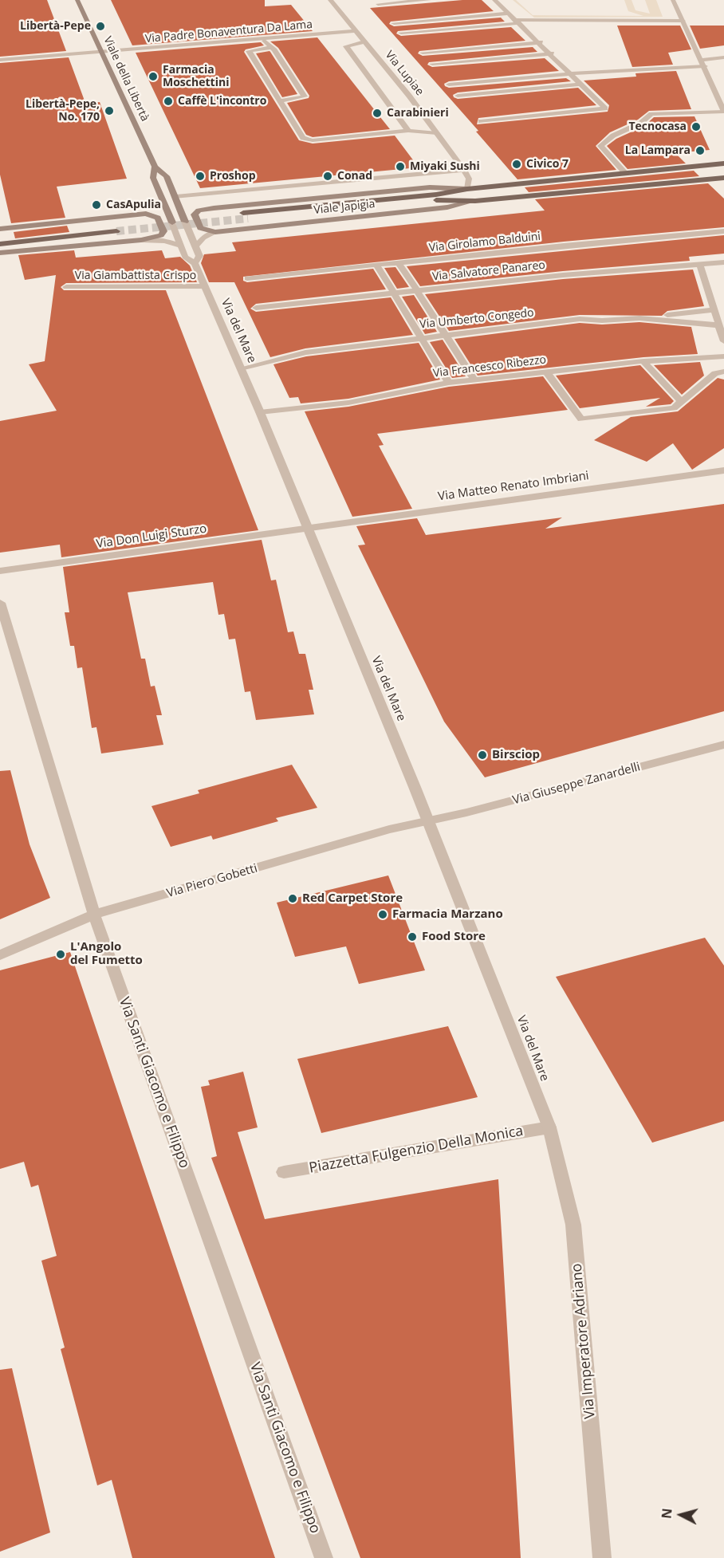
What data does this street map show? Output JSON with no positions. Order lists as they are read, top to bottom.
{
  "streets": {
    "main road": ["Viale della Libertà", "Viale Japigia"],
    "street": [
      "Via Padre Bonaventura Da Lama",
      "Via Lupiae",
      "Via Girolamo Balduini",
      "Via Salvatore Panareo",
      "Via Giambattista Crispo",
      "Via Umberto Congedo",
      "Via del Mare",
      "Via Francesco Ribezzo",
      "Via Matteo Renato Imbriani",
      "Via Don Luigi Sturzo",
      "Via Giuseppe Zanardelli",
      "Via Piero Gobetti",
      "Via Santi Giacomo e Filippo",
      "Piazzetta Fulgenzio Della Monica",
      "Via Imperatore Adriano"
    ]
  },
  "crossings": [
    ["Via Padre Bonaventura Da Lama", "Via Lupiae"],
    ["Via Padre Bonaventura Da Lama", "Viale della Libertà"],
    ["Via Lupiae", "Viale Japigia"],
    ["Viale della Libertà", "Via del Mare"],
    ["Via Giambattista Crispo", "Via del Mare"],
    ["Via Umberto Congedo", "Via del Mare"],
    ["Via del Mare", "Via Francesco Ribezzo"],
    ["Via del Mare", "Via Matteo Renato Imbriani"],
    ["Via del Mare", "Via Don Luigi Sturzo"],
    ["Via del Mare", "Via Giuseppe Zanardelli"],
    ["Via del Mare", "Via Piero Gobetti"],
    ["Via del Mare", "Piazzetta Fulgenzio Della Monica"],
    ["Via del Mare", "Via Imperatore Adriano"],
    ["Via Matteo Renato Imbriani", "Via Don Luigi Sturzo"],
    ["Via Giuseppe Zanardelli", "Via Piero Gobetti"],
    ["Via Piero Gobetti", "Via Santi Giacomo e Filippo"],
    ["Piazzetta Fulgenzio Della Monica", "Via Imperatore Adriano"]
  ],
  "places": [
    "Libertà-Pepe",
    "Farmacia Moschettini",
    "Caffè L'incontro",
    "Libertà-Pepe, No. 170",
    "Carabinieri",
    "Tecnocasa",
    "La Lampara",
    "Civico 7",
    "Miyaki Sushi",
    "Proshop",
    "Conad",
    "CasApulia",
    "Birsciop",
    "Red Carpet Store",
    "Farmacia Marzano",
    "Food Store",
    "L'Angolo del Fumetto"
  ],
  "north": "left"
}
